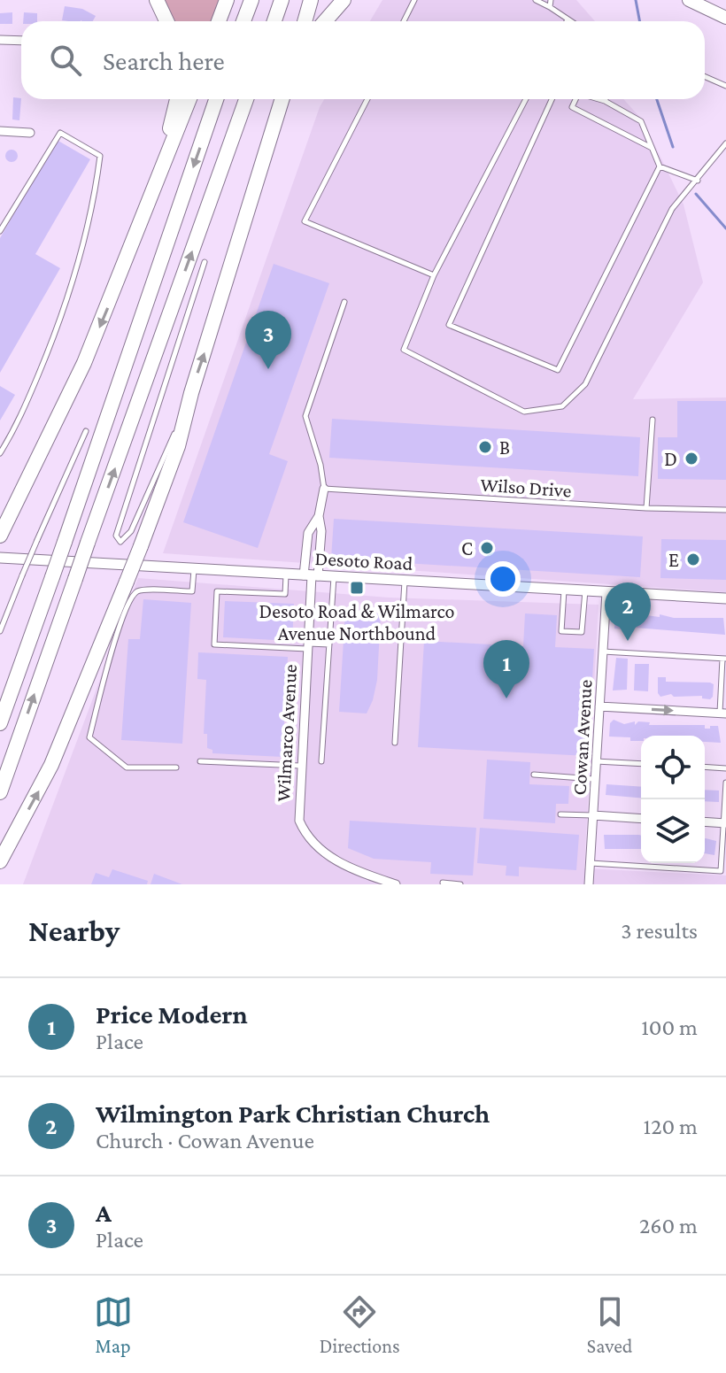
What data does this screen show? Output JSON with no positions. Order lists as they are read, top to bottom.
{
  "streets": {
    "street": ["Desoto Road", "Wilmarco Avenue", "Cowan Avenue"],
    "lane": ["Wilso Drive"]
  },
  "crossings": [
    ["Wilso Drive", "Wilmarco Avenue"],
    ["Desoto Road", "Wilmarco Avenue"],
    ["Desoto Road", "Cowan Avenue"]
  ],
  "places": {
    "other": [
      "B",
      "D",
      "C",
      "E"
    ],
    "transit": ["Desoto Road & Wilmarco Avenue Northbound"]
  },
  "page": {
    "search": "Search here",
    "pins": ["3", "2", "1"],
    "heading": ["Nearby", "3 results"],
    "list": [
      {
        "mark": "1",
        "name": "Price Modern",
        "note": "Place",
        "value": "100 m"
      },
      {
        "mark": "2",
        "name": "Wilmington Park Christian Church",
        "note": "Church · Cowan Avenue",
        "value": "120 m"
      },
      {
        "mark": "3",
        "name": "A",
        "note": "Place",
        "value": "260 m"
      }
    ],
    "nav": ["Map", "Directions", "Saved"]
  }
}
